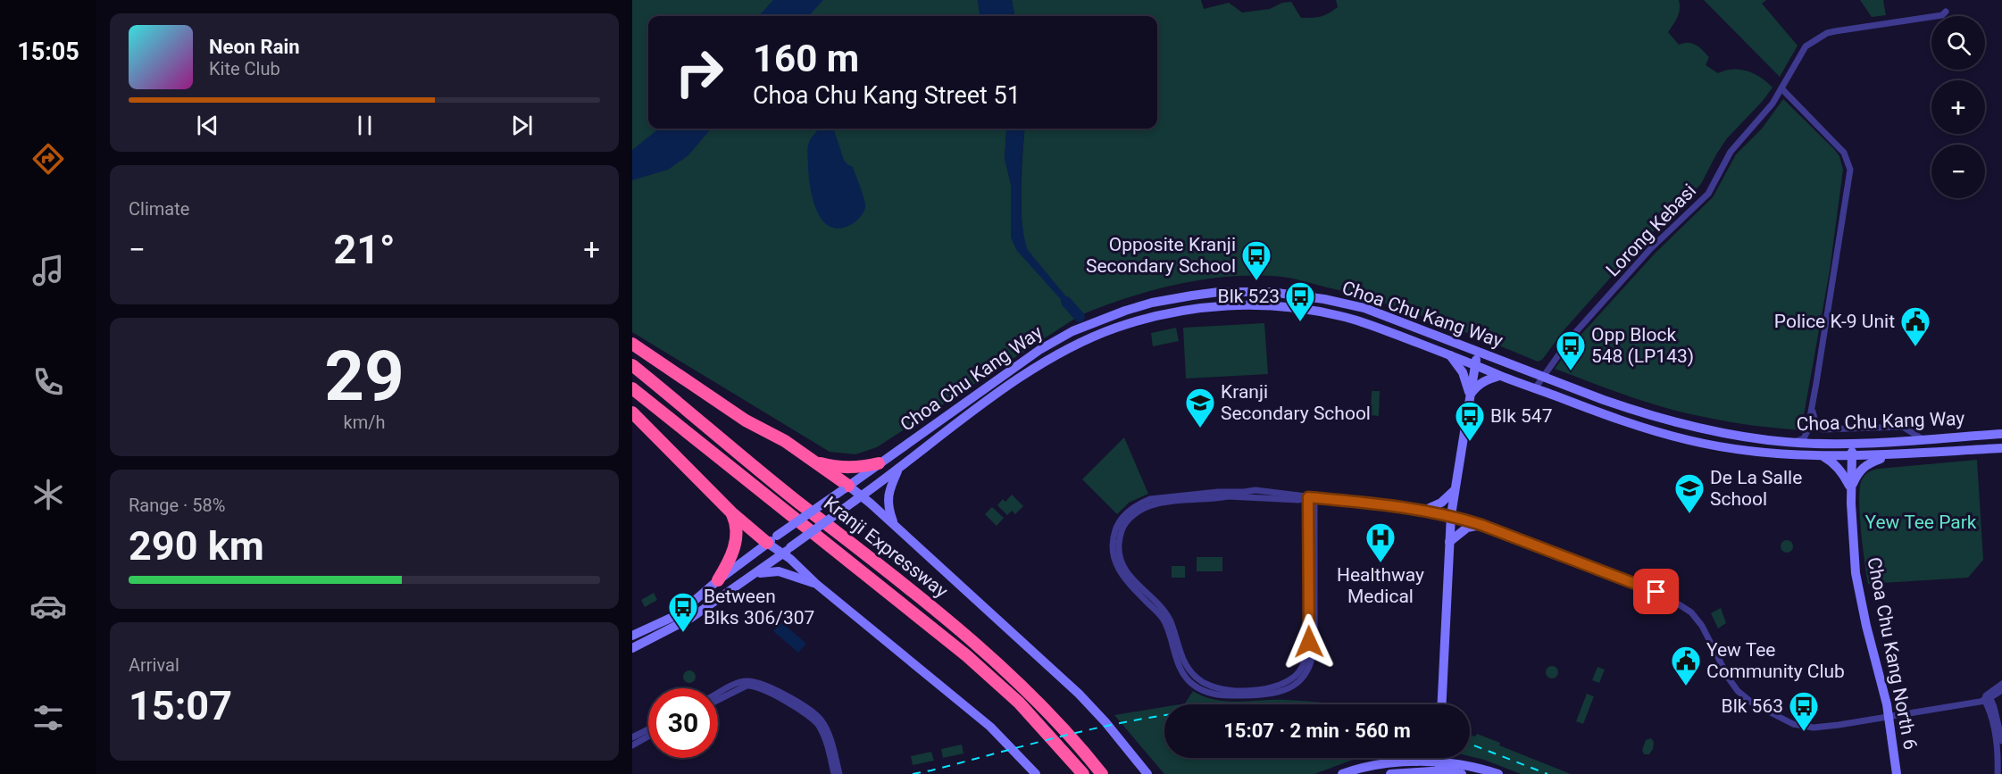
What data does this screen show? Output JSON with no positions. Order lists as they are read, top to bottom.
{
  "streets": {
    "highway": ["Kranji Expressway"],
    "main road": ["Choa Chu Kang Way", "Choa Chu Kang North 6"],
    "street": ["Lorong Kebasi"]
  },
  "crossings": [
    ["Lorong Kebasi", "Choa Chu Kang Way"],
    ["Choa Chu Kang Way", "Choa Chu Kang North 6"]
  ],
  "parks": ["Yew Tee Park"],
  "places": {
    "bus stop": [
      "Opposite Kranji Secondary School",
      "Blk 523",
      "Opp Block 548 (LP143)",
      "Blk 547",
      "Between Blks 306/307",
      "Blk 563"
    ],
    "public building": ["Police K-9 Unit", "Yew Tee Community Club"],
    "school or university": ["Kranji Secondary School", "De La Salle School"],
    "hospital": ["Healthway Medical"]
  },
  "page": {
    "tabs": "15:05",
    "map_buttons": ["+", "−"],
    "turn": ["160 m", "Choa Chu Kang Street 51"],
    "song": ["Neon Rain", "Kite Club"],
    "tile": [
      "Climate",
      ["29", "km/h"],
      ["Range · 58%", "290 km"],
      ["Arrival", "15:07"]
    ],
    "heat": ["−", "21°", "+"],
    "limit": "30",
    "trip": "15:07 · 2 min · 560 m"
  }
}
